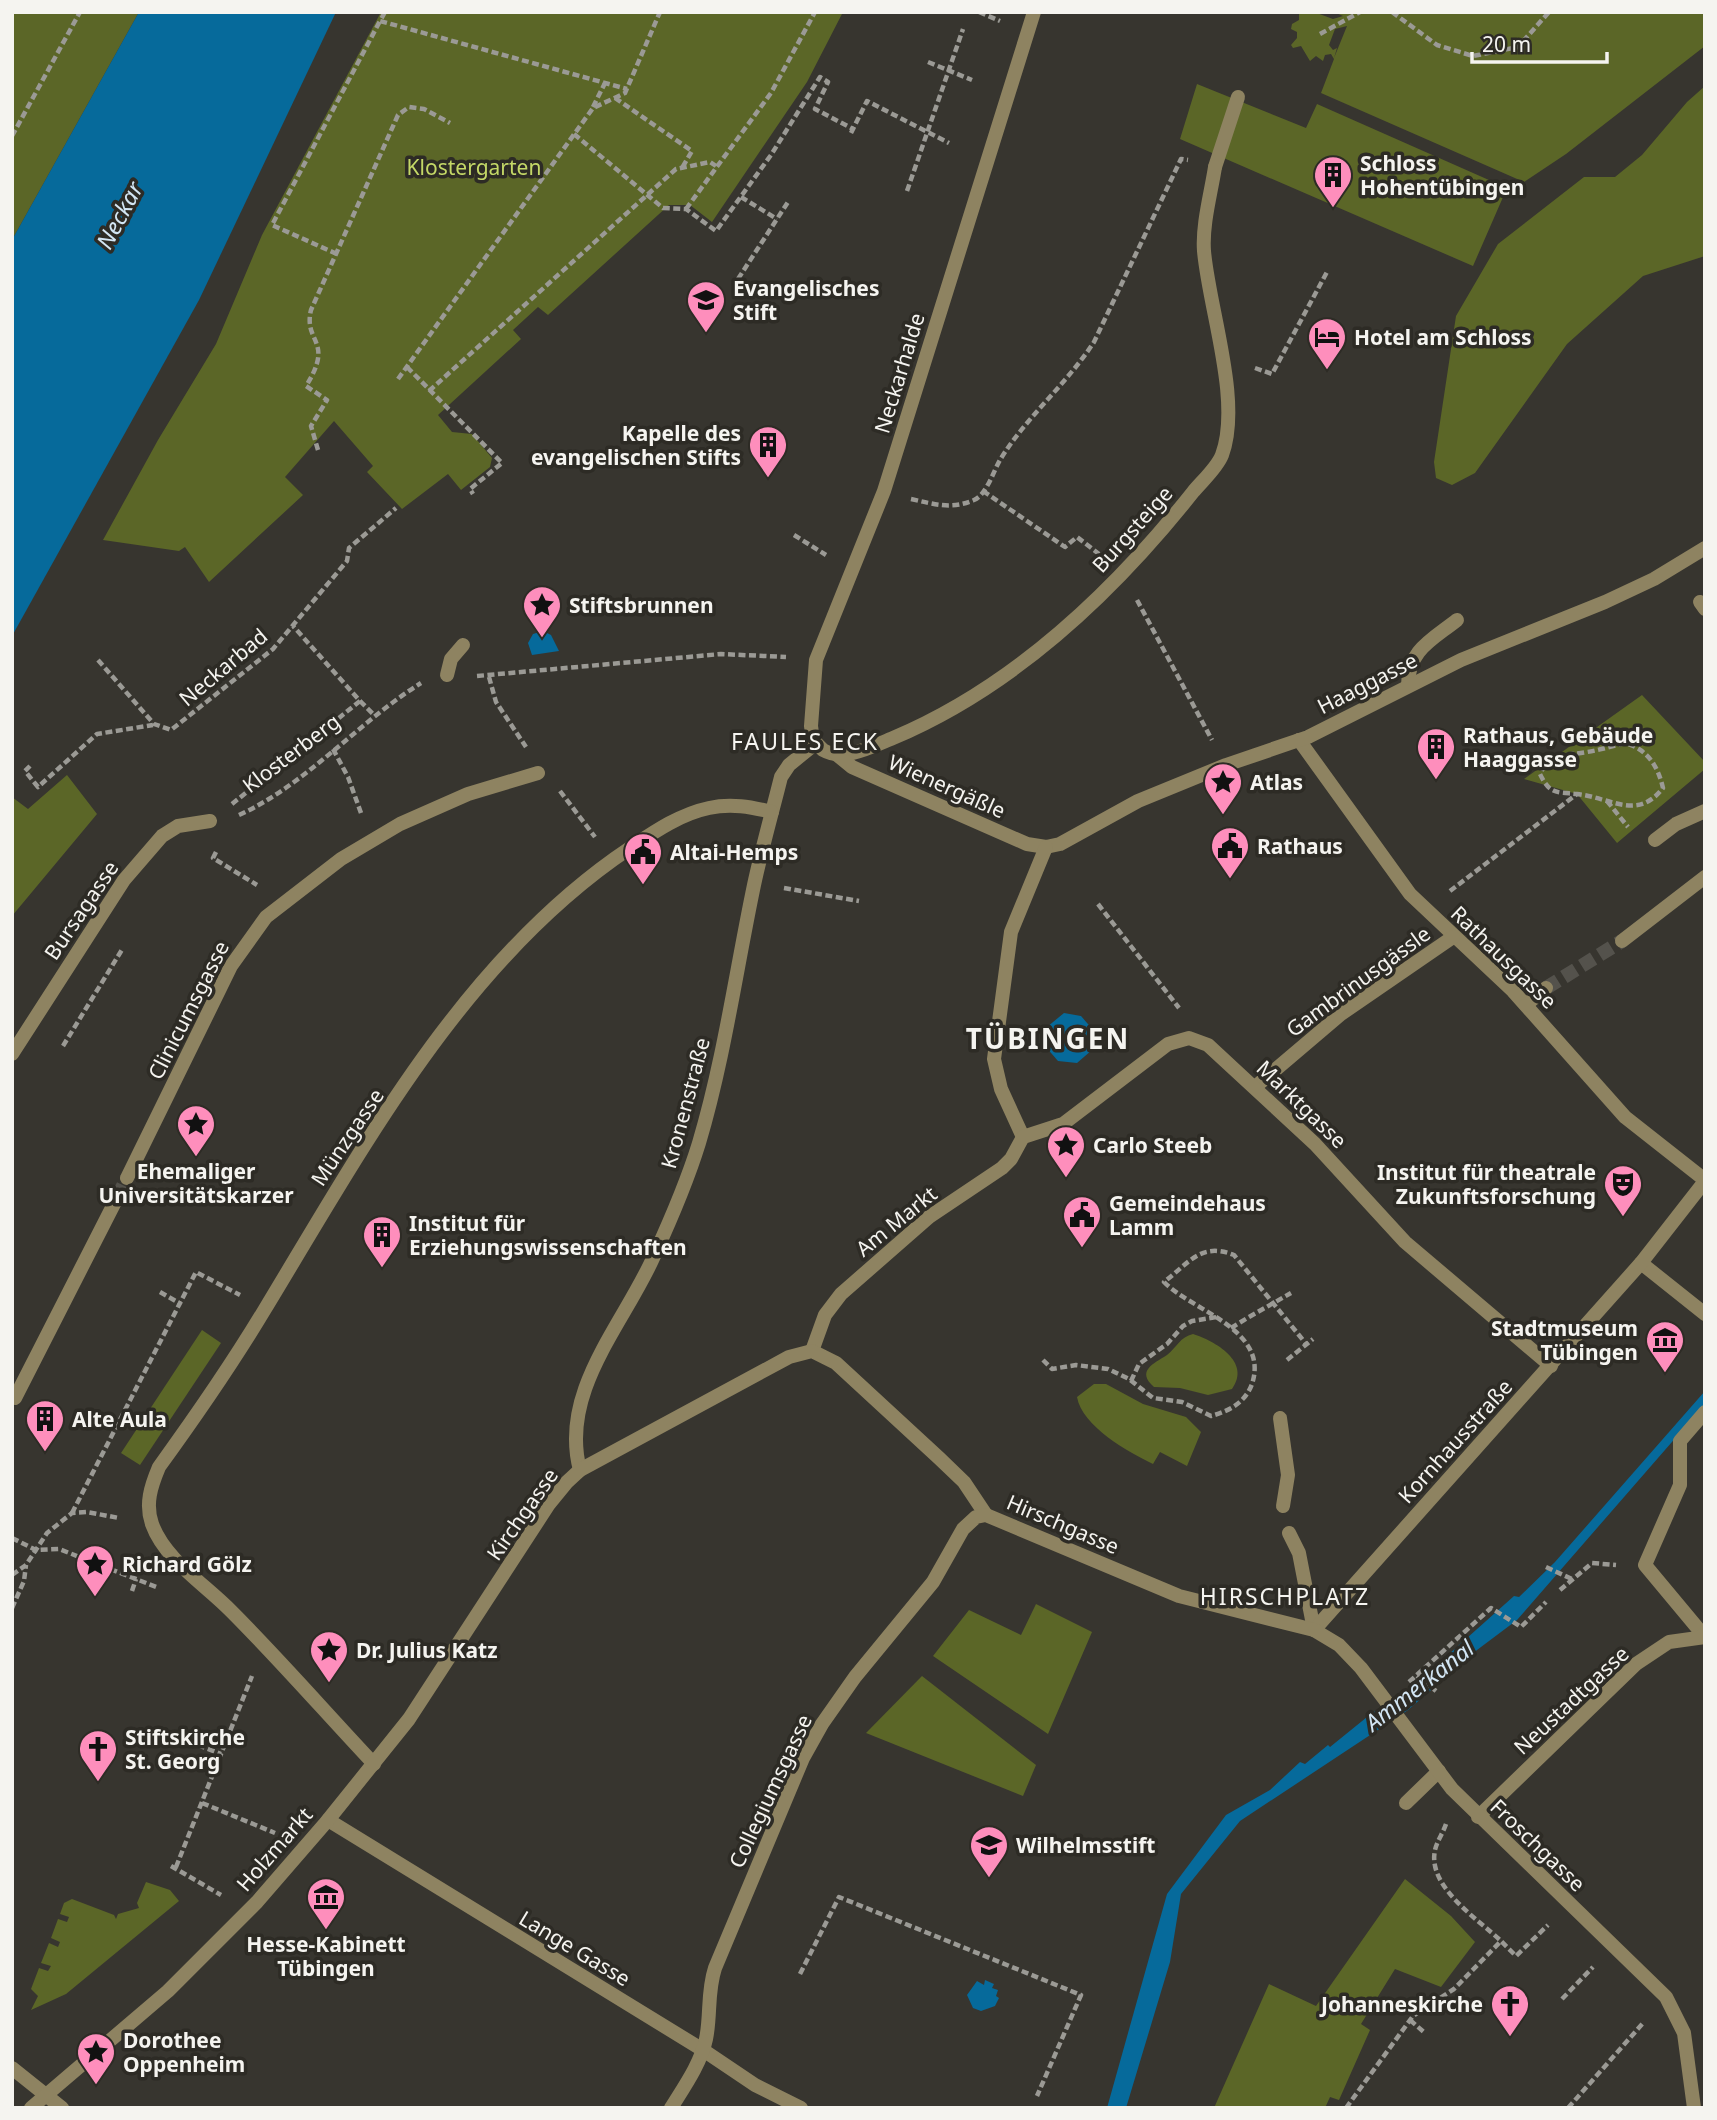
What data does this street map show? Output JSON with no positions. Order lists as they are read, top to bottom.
{
  "streets": {
    "street": [
      "Neckarhalde",
      "Burgsteige",
      "Haaggasse",
      "Wienergäßle",
      "Bursagasse",
      "Rathausgasse",
      "Gambrinusgässle",
      "Clinicumsgasse",
      "Kronenstraße",
      "Marktgasse",
      "Münzgasse",
      "Am Markt",
      "Kornhausstraße",
      "Kirchgasse",
      "Hirschgasse",
      "Neustadtgasse",
      "Collegiumsgasse",
      "Froschgasse",
      "Holzmarkt",
      "Lange Gasse"
    ],
    "path": ["Neckarbad", "Klosterberg"]
  },
  "crossings": [
    ["Neckarhalde", "Kronenstraße"],
    ["Burgsteige", "Wienergäßle"],
    ["Neckarbad", "Klosterberg"],
    ["Haaggasse", "Wienergäßle"],
    ["Haaggasse", "Rathausgasse"],
    ["Klosterberg", "Bursagasse"],
    ["Rathausgasse", "Gambrinusgässle"],
    ["Rathausgasse", "Kornhausstraße"],
    ["Gambrinusgässle", "Marktgasse"],
    ["Kronenstraße", "Münzgasse"],
    ["Kronenstraße", "Kirchgasse"],
    ["Marktgasse", "Kornhausstraße"],
    ["Am Markt", "Kirchgasse"],
    ["Am Markt", "Hirschgasse"],
    ["Kornhausstraße", "Hirschgasse"],
    ["Kornhausstraße", "Froschgasse"],
    ["Kirchgasse", "Hirschgasse"],
    ["Kirchgasse", "Holzmarkt"],
    ["Hirschgasse", "Collegiumsgasse"],
    ["Hirschgasse", "Froschgasse"],
    ["Neustadtgasse", "Froschgasse"],
    ["Collegiumsgasse", "Lange Gasse"],
    ["Holzmarkt", "Lange Gasse"]
  ],
  "districts": ["FAULES ECK", "TÜBINGEN", "HIRSCHPLATZ"],
  "water": ["Neckar", "Ammerkanal"],
  "parks": ["Klostergarten"],
  "places": {
    "building": [
      "Schloss Hohentübingen",
      "Kapelle des evangelischen Stifts",
      "Rathaus, Gebäude Haaggasse",
      "Institut für Erziehungswissenschaften",
      "Alte Aula"
    ],
    "school or university": ["Evangelisches Stift", "Wilhelmsstift"],
    "hotel": ["Hotel am Schloss"],
    "place": [
      "Stiftsbrunnen",
      "Atlas",
      "Ehemaliger Universitätskarzer",
      "Carlo Steeb",
      "Richard Gölz",
      "Dr. Julius Katz",
      "Dorothee Oppenheim"
    ],
    "public building": ["Rathaus", "Altai-Hemps", "Gemeindehaus Lamm"],
    "theatre": ["Institut für theatrale Zukunftsforschung"],
    "museum": ["Stadtmuseum Tübingen", "Hesse-Kabinett Tübingen"],
    "church": ["Stiftskirche St. Georg", "Johanneskirche"]
  },
  "scale_bar": "20 m"
}
